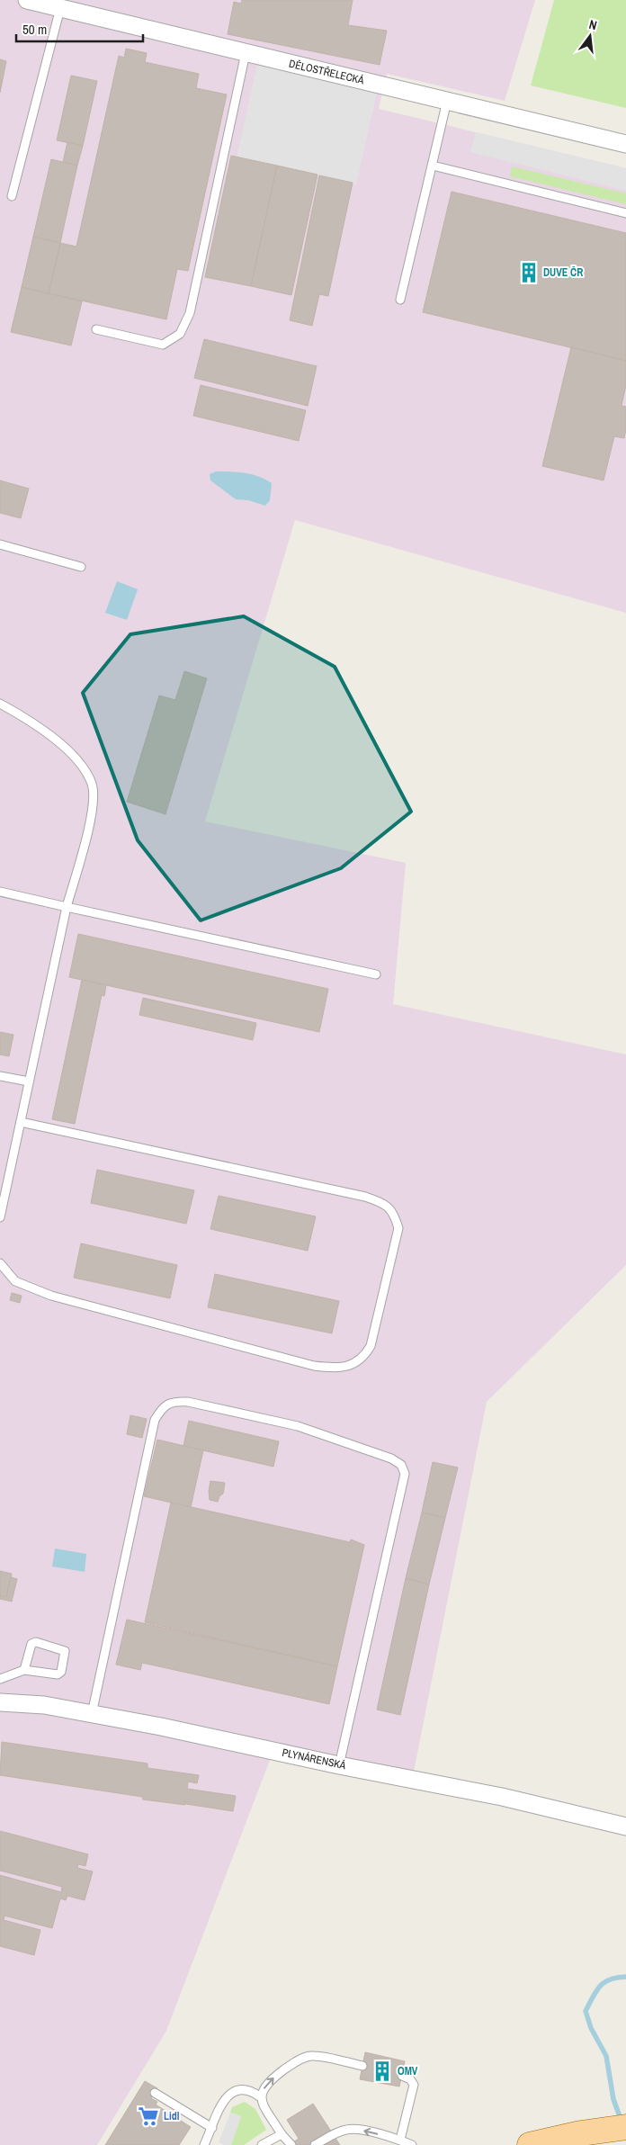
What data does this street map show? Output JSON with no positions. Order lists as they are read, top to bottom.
{
  "streets": {
    "street": ["DĚLOSTŘELECKÁ", "PLYNÁRENSKÁ"]
  },
  "places": {
    "building": ["DUVE ČR", "OMV"],
    "supermarket": ["Lidl"]
  },
  "scale_bar": "50 m",
  "north": "top"
}
